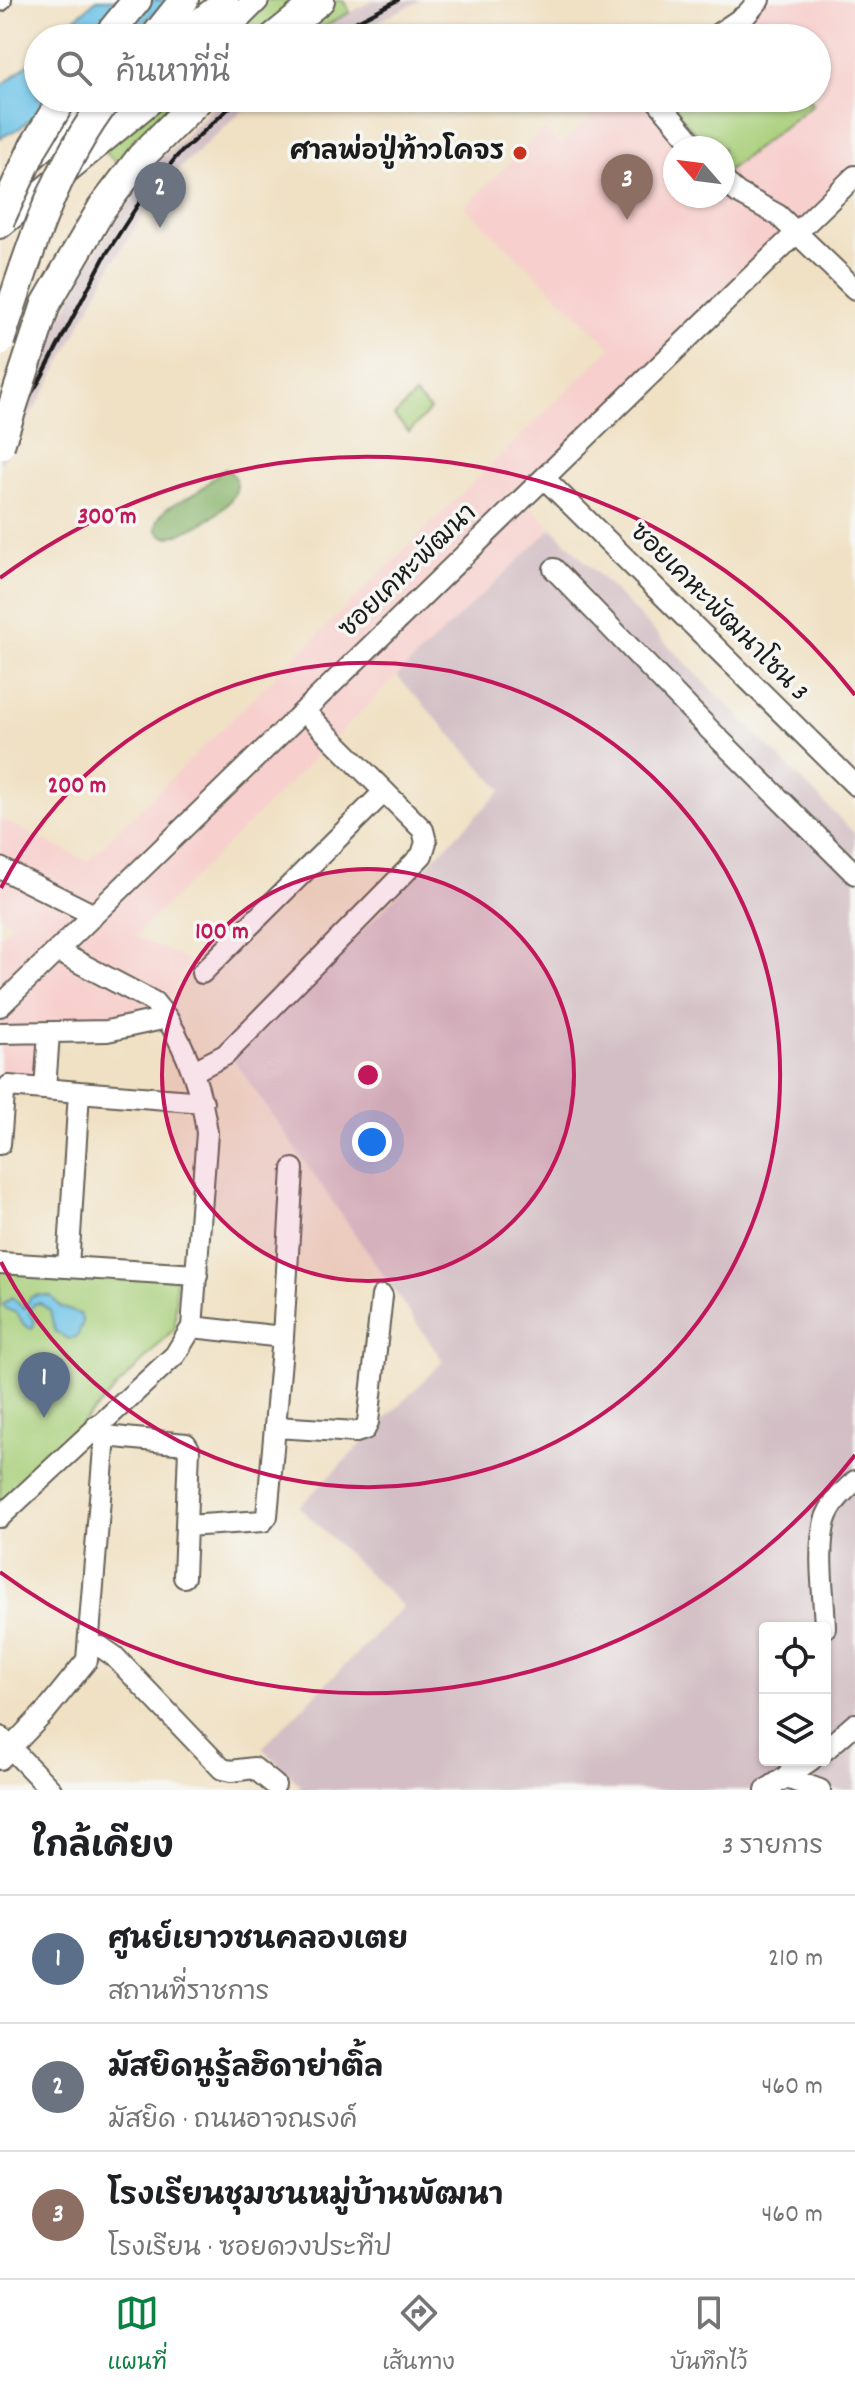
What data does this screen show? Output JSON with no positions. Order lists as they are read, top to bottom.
{
  "streets": {
    "street": ["ซอยเคหะพัฒนา", "ซอยเคหะพัฒนาโซน 3"]
  },
  "crossings": [
    ["ซอยเคหะพัฒนา", "ซอยเคหะพัฒนาโซน 3"]
  ],
  "places": ["ศาลพ่อปู่ท้าวโคจร"],
  "north": "top left",
  "page": {
    "search": "ค้นหาที่นี่",
    "pins": ["3", "2", "1"],
    "heading": ["ใกล้เคียง", "3 รายการ"],
    "list": [
      {
        "mark": "1",
        "name": "ศูนย์เยาวชนคลองเตย",
        "note": "สถานที่ราชการ",
        "value": "210 m"
      },
      {
        "mark": "2",
        "name": "มัสยิดนูรู้ลฮิดาย่าติ้ล",
        "note": "มัสยิด · ถนนอาจณรงค์",
        "value": "460 m"
      },
      {
        "mark": "3",
        "name": "โรงเรียนชุมชนหมู่บ้านพัฒนา",
        "note": "โรงเรียน · ซอยดวงประทีป",
        "value": "460 m"
      }
    ],
    "nav": ["แผนที่", "เส้นทาง", "บันทึกไว้"]
  },
  "rings": ["300 m", "200 m", "100 m"]
}
